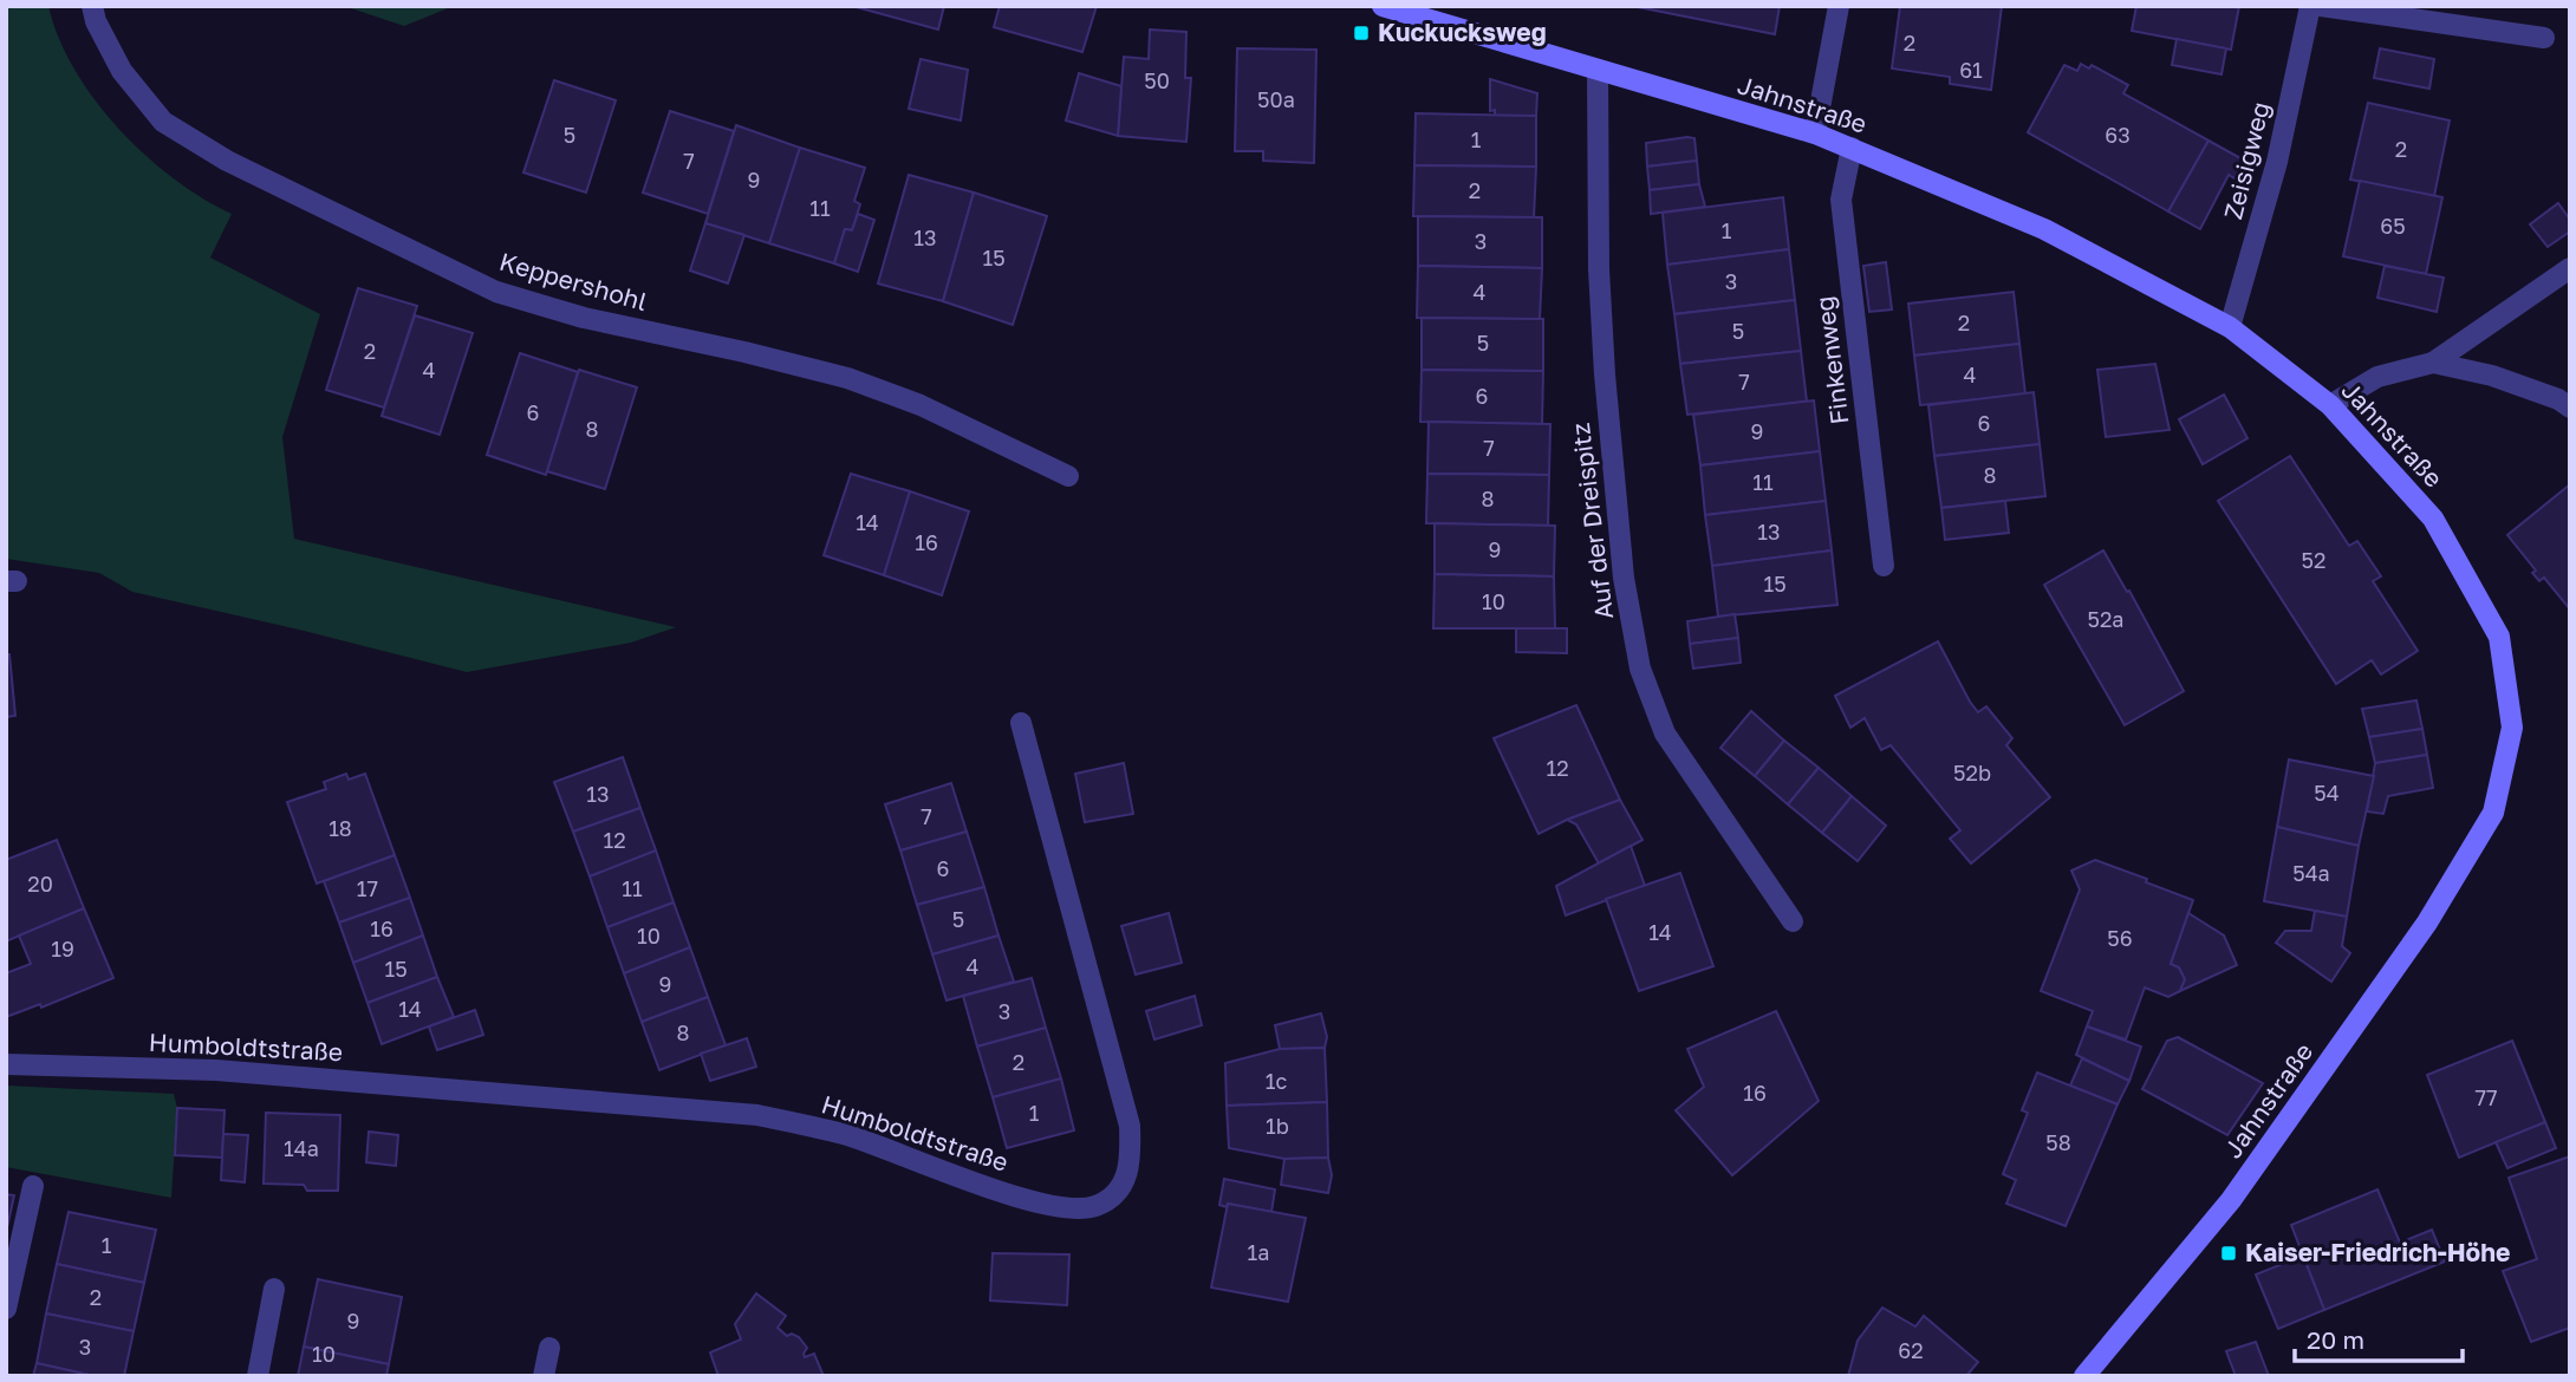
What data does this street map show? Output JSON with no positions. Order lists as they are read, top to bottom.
{
  "streets": {
    "street": [
      "Jahnstraße",
      "Zeisigweg",
      "Keppershohl",
      "Finkenweg",
      "Auf der Dreispitz",
      "Humboldtstraße"
    ]
  },
  "crossings": [
    ["Jahnstraße", "Zeisigweg"],
    ["Jahnstraße", "Finkenweg"],
    ["Jahnstraße", "Auf der Dreispitz"]
  ],
  "places": {
    "transit": ["Kuckucksweg", "Kaiser-Friedrich-Höhe"]
  },
  "house_numbers": [
    "2",
    "61",
    "50",
    "50a",
    "5",
    "63",
    "1",
    "2",
    "7",
    "9",
    "2",
    "11",
    "65",
    "1",
    "13",
    "3",
    "15",
    "3",
    "4",
    "2",
    "5",
    "5",
    "2",
    "4",
    "4",
    "7",
    "6",
    "6",
    "6",
    "8",
    "9",
    "7",
    "8",
    "11",
    "8",
    "14",
    "13",
    "16",
    "9",
    "52",
    "15",
    "10",
    "52a",
    "12",
    "52b",
    "54",
    "13",
    "7",
    "18",
    "12",
    "6",
    "54a",
    "20",
    "17",
    "11",
    "5",
    "16",
    "14",
    "10",
    "56",
    "19",
    "4",
    "15",
    "9",
    "14",
    "3",
    "8",
    "2",
    "1c",
    "16",
    "77",
    "1",
    "1b",
    "58",
    "14a",
    "1",
    "1a",
    "2",
    "9",
    "3",
    "62",
    "10"
  ],
  "scale_bar": "20 m"
}
